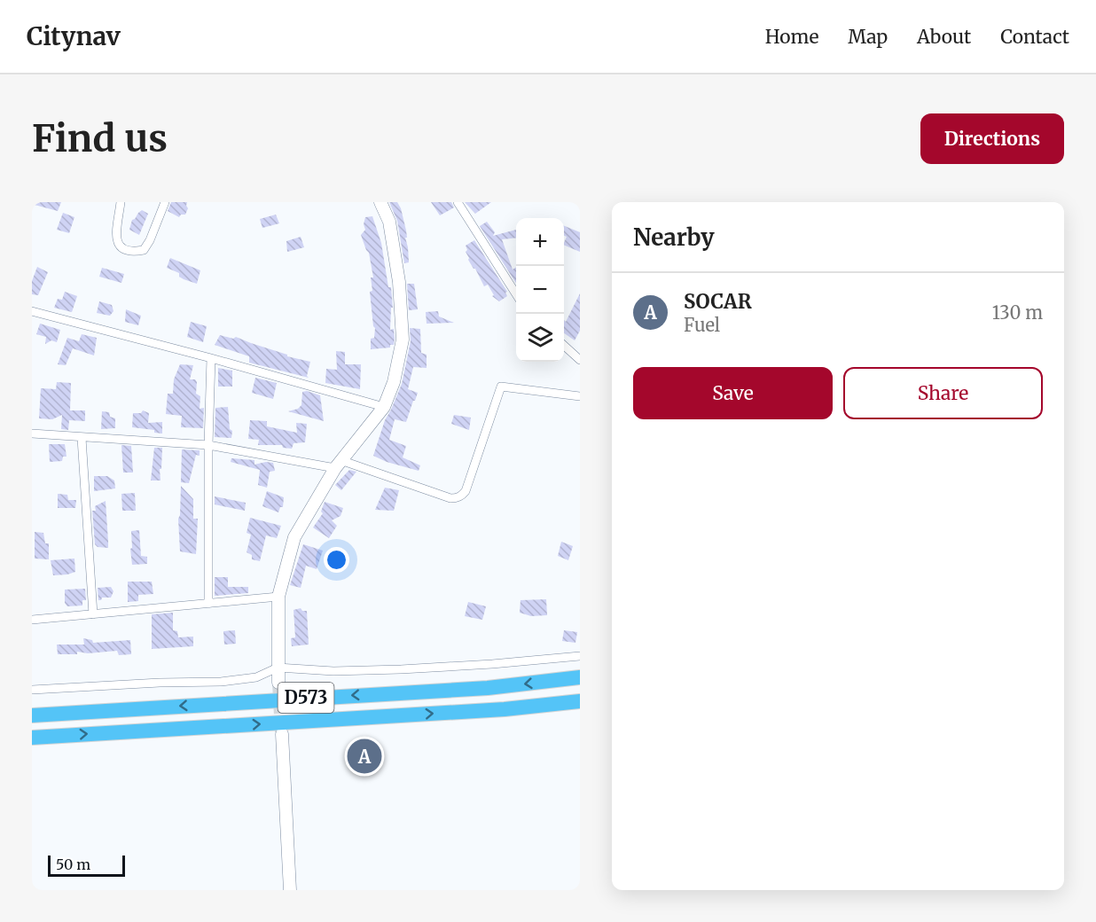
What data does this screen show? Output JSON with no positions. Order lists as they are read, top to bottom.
{
  "streets": {
    "highway": ["D573"]
  },
  "scale_bar": "50 m",
  "page": {
    "header": "Citynav",
    "nav": [
      "Home",
      "Map",
      "About",
      "Contact"
    ],
    "buttons": [
      "Directions",
      ["Save", "Share"]
    ],
    "title": "Find us",
    "heading": "Nearby",
    "map_buttons": ["+", "−"],
    "list": [
      {
        "mark": "A",
        "name": "SOCAR",
        "note": "Fuel",
        "value": "130 m"
      }
    ],
    "pins": "A",
    "scale": "50 m"
  }
}
